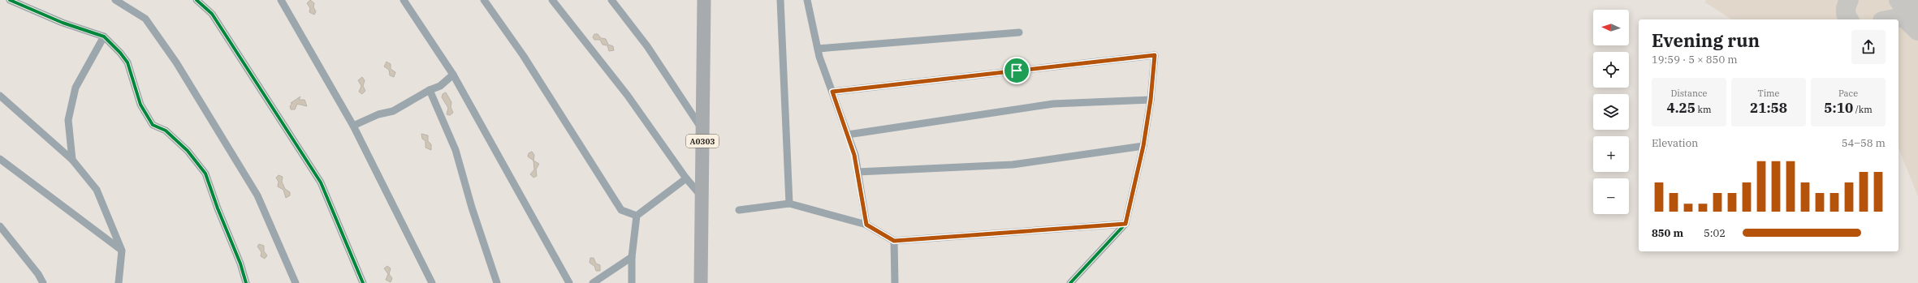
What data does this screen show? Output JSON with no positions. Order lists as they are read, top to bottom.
{
  "streets": {
    "highway": ["A0303"]
  },
  "north": "left",
  "page": {
    "map_buttons": ["+", "−"],
    "heading": ["Evening run", "19:59 · 5 × 850 m"],
    "stats": [
      ["Distance", "4.25 km"],
      ["Time", "21:58"],
      ["Pace", "5:10 /km"]
    ],
    "chart": ["Elevation", "54–58 m"],
    "list": [
      {
        "name": "850 m",
        "note": "5:02"
      }
    ]
  }
}
